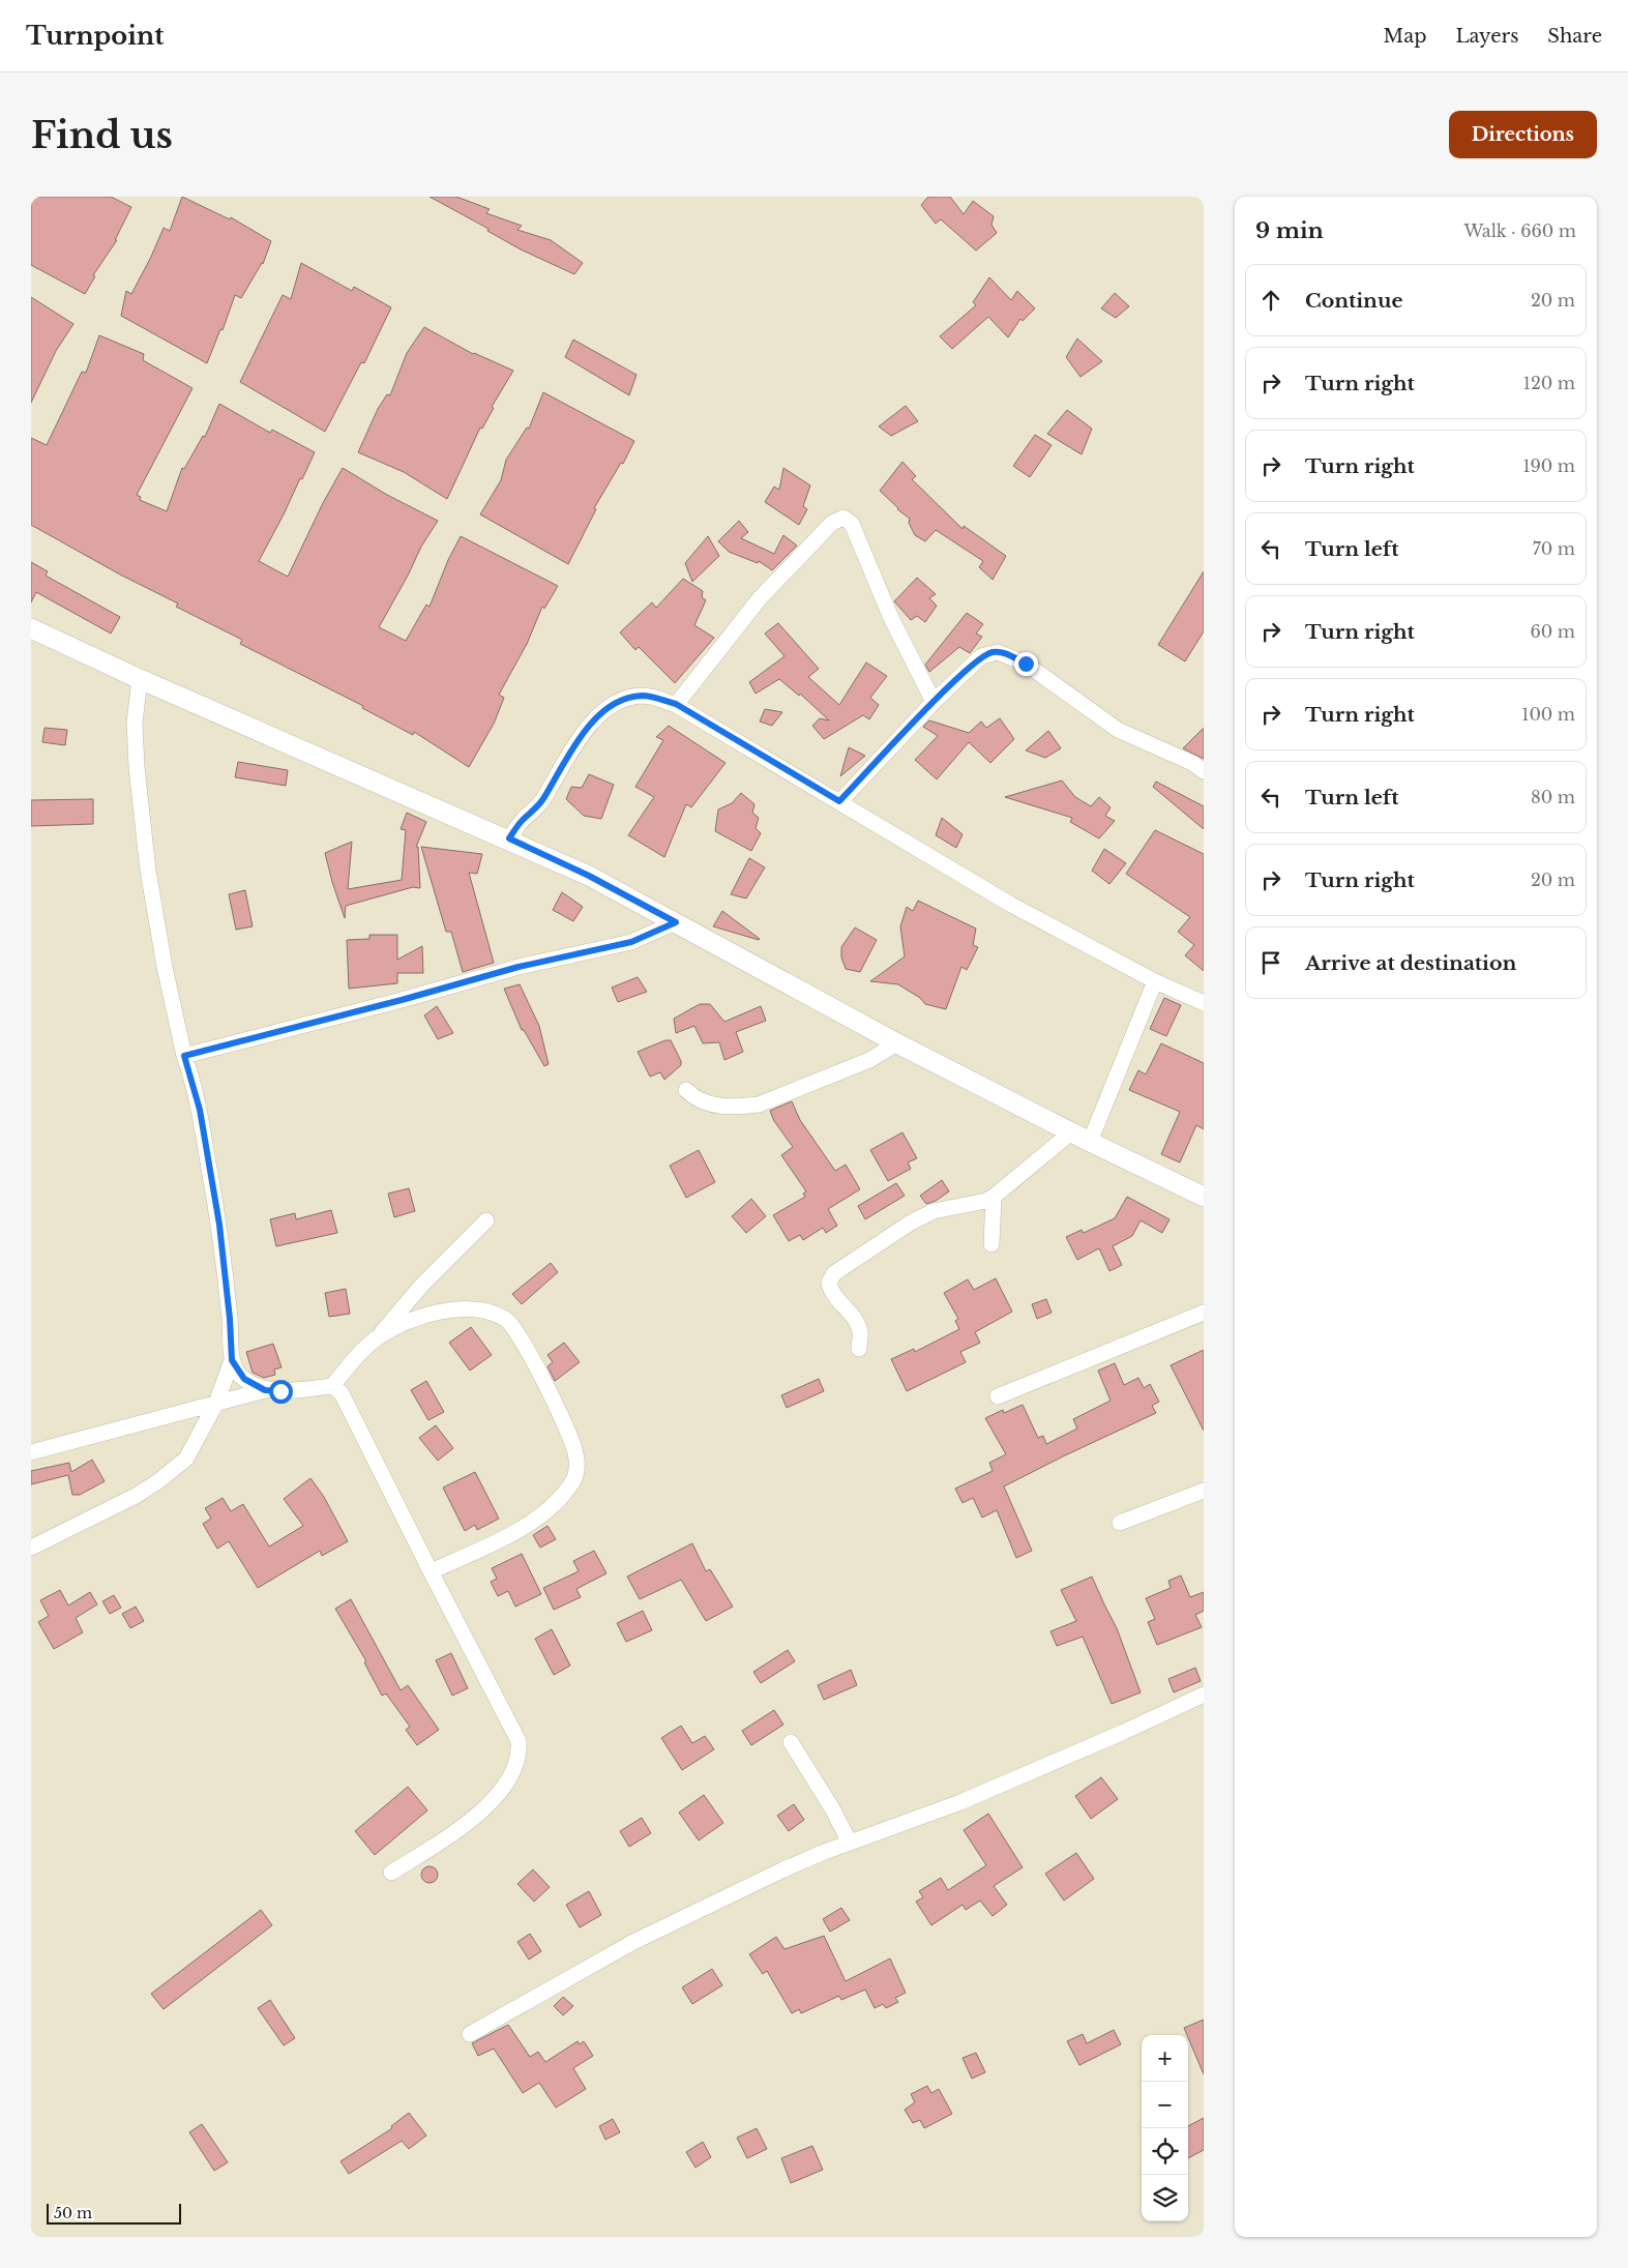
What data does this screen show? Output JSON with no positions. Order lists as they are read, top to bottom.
{
  "scale_bar": "50 m",
  "page": {
    "header": "Turnpoint",
    "nav": ["Map", "Layers", "Share"],
    "buttons": "Directions",
    "title": "Find us",
    "heading": ["9 min", "Walk · 660 m"],
    "list": [
      ["Continue", "20 m"],
      ["Turn right", "120 m"],
      ["Turn right", "190 m"],
      ["Turn left", "70 m"],
      ["Turn right", "60 m"],
      ["Turn right", "100 m"],
      ["Turn left", "80 m"],
      ["Turn right", "20 m"],
      "Arrive at destination"
    ],
    "map_buttons": ["+", "−"],
    "scale": "50 m"
  }
}
